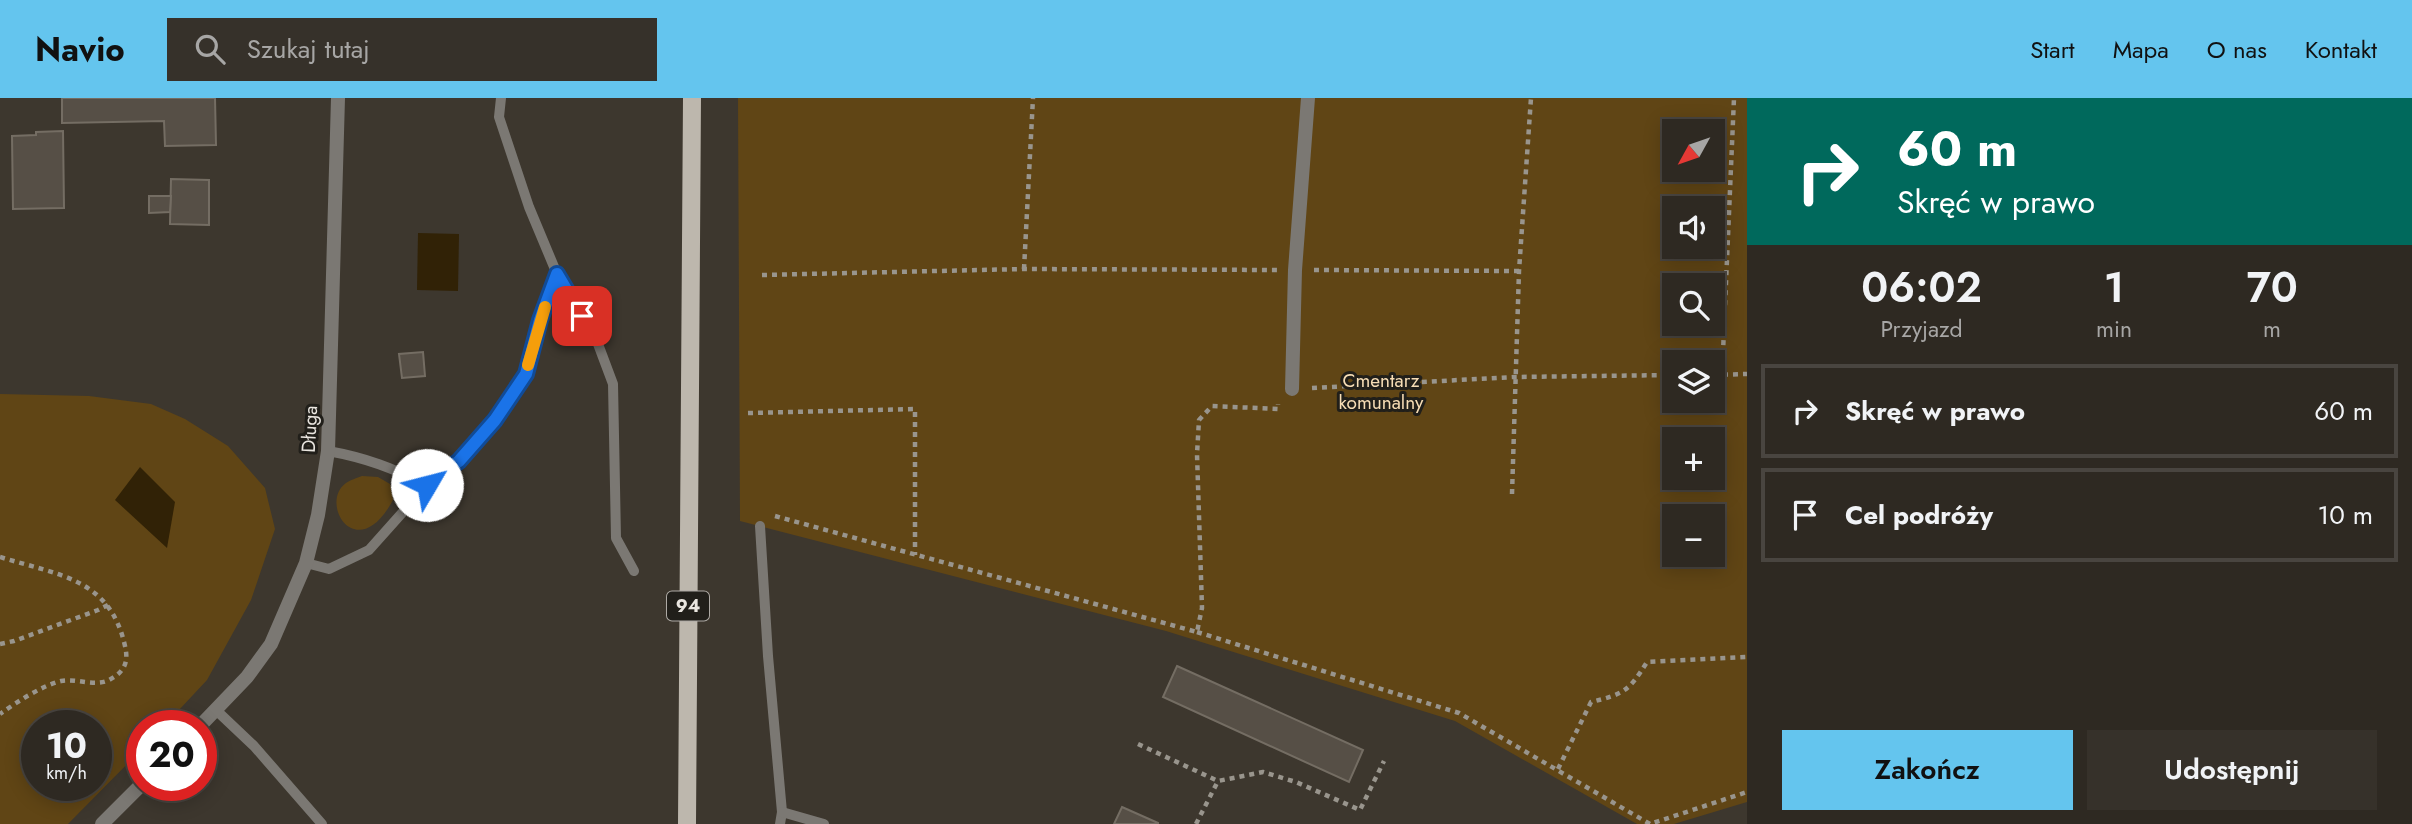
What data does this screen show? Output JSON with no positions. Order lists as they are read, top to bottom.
{
  "streets": {
    "main road": ["94"],
    "street": ["Długa"]
  },
  "parks": ["Cmentarz komunalny"],
  "north": "bottom left",
  "page": {
    "header": "Navio",
    "search": "Szukaj tutaj",
    "nav": [
      "Start",
      "Mapa",
      "O nas",
      "Kontakt"
    ],
    "turn": ["60 m", "Skręć w prawo"],
    "map_buttons": ["+", "−"],
    "eta": [
      "06:02",
      "Przyjazd",
      "1",
      "min",
      "70",
      "m"
    ],
    "list": [
      {
        "name": "Skręć w prawo",
        "value": "60 m"
      },
      {
        "name": "Cel podróży",
        "value": "10 m"
      }
    ],
    "speed": "10 km/h",
    "limit": "20",
    "buttons": ["Zakończ", "Udostępnij"]
  }
}
